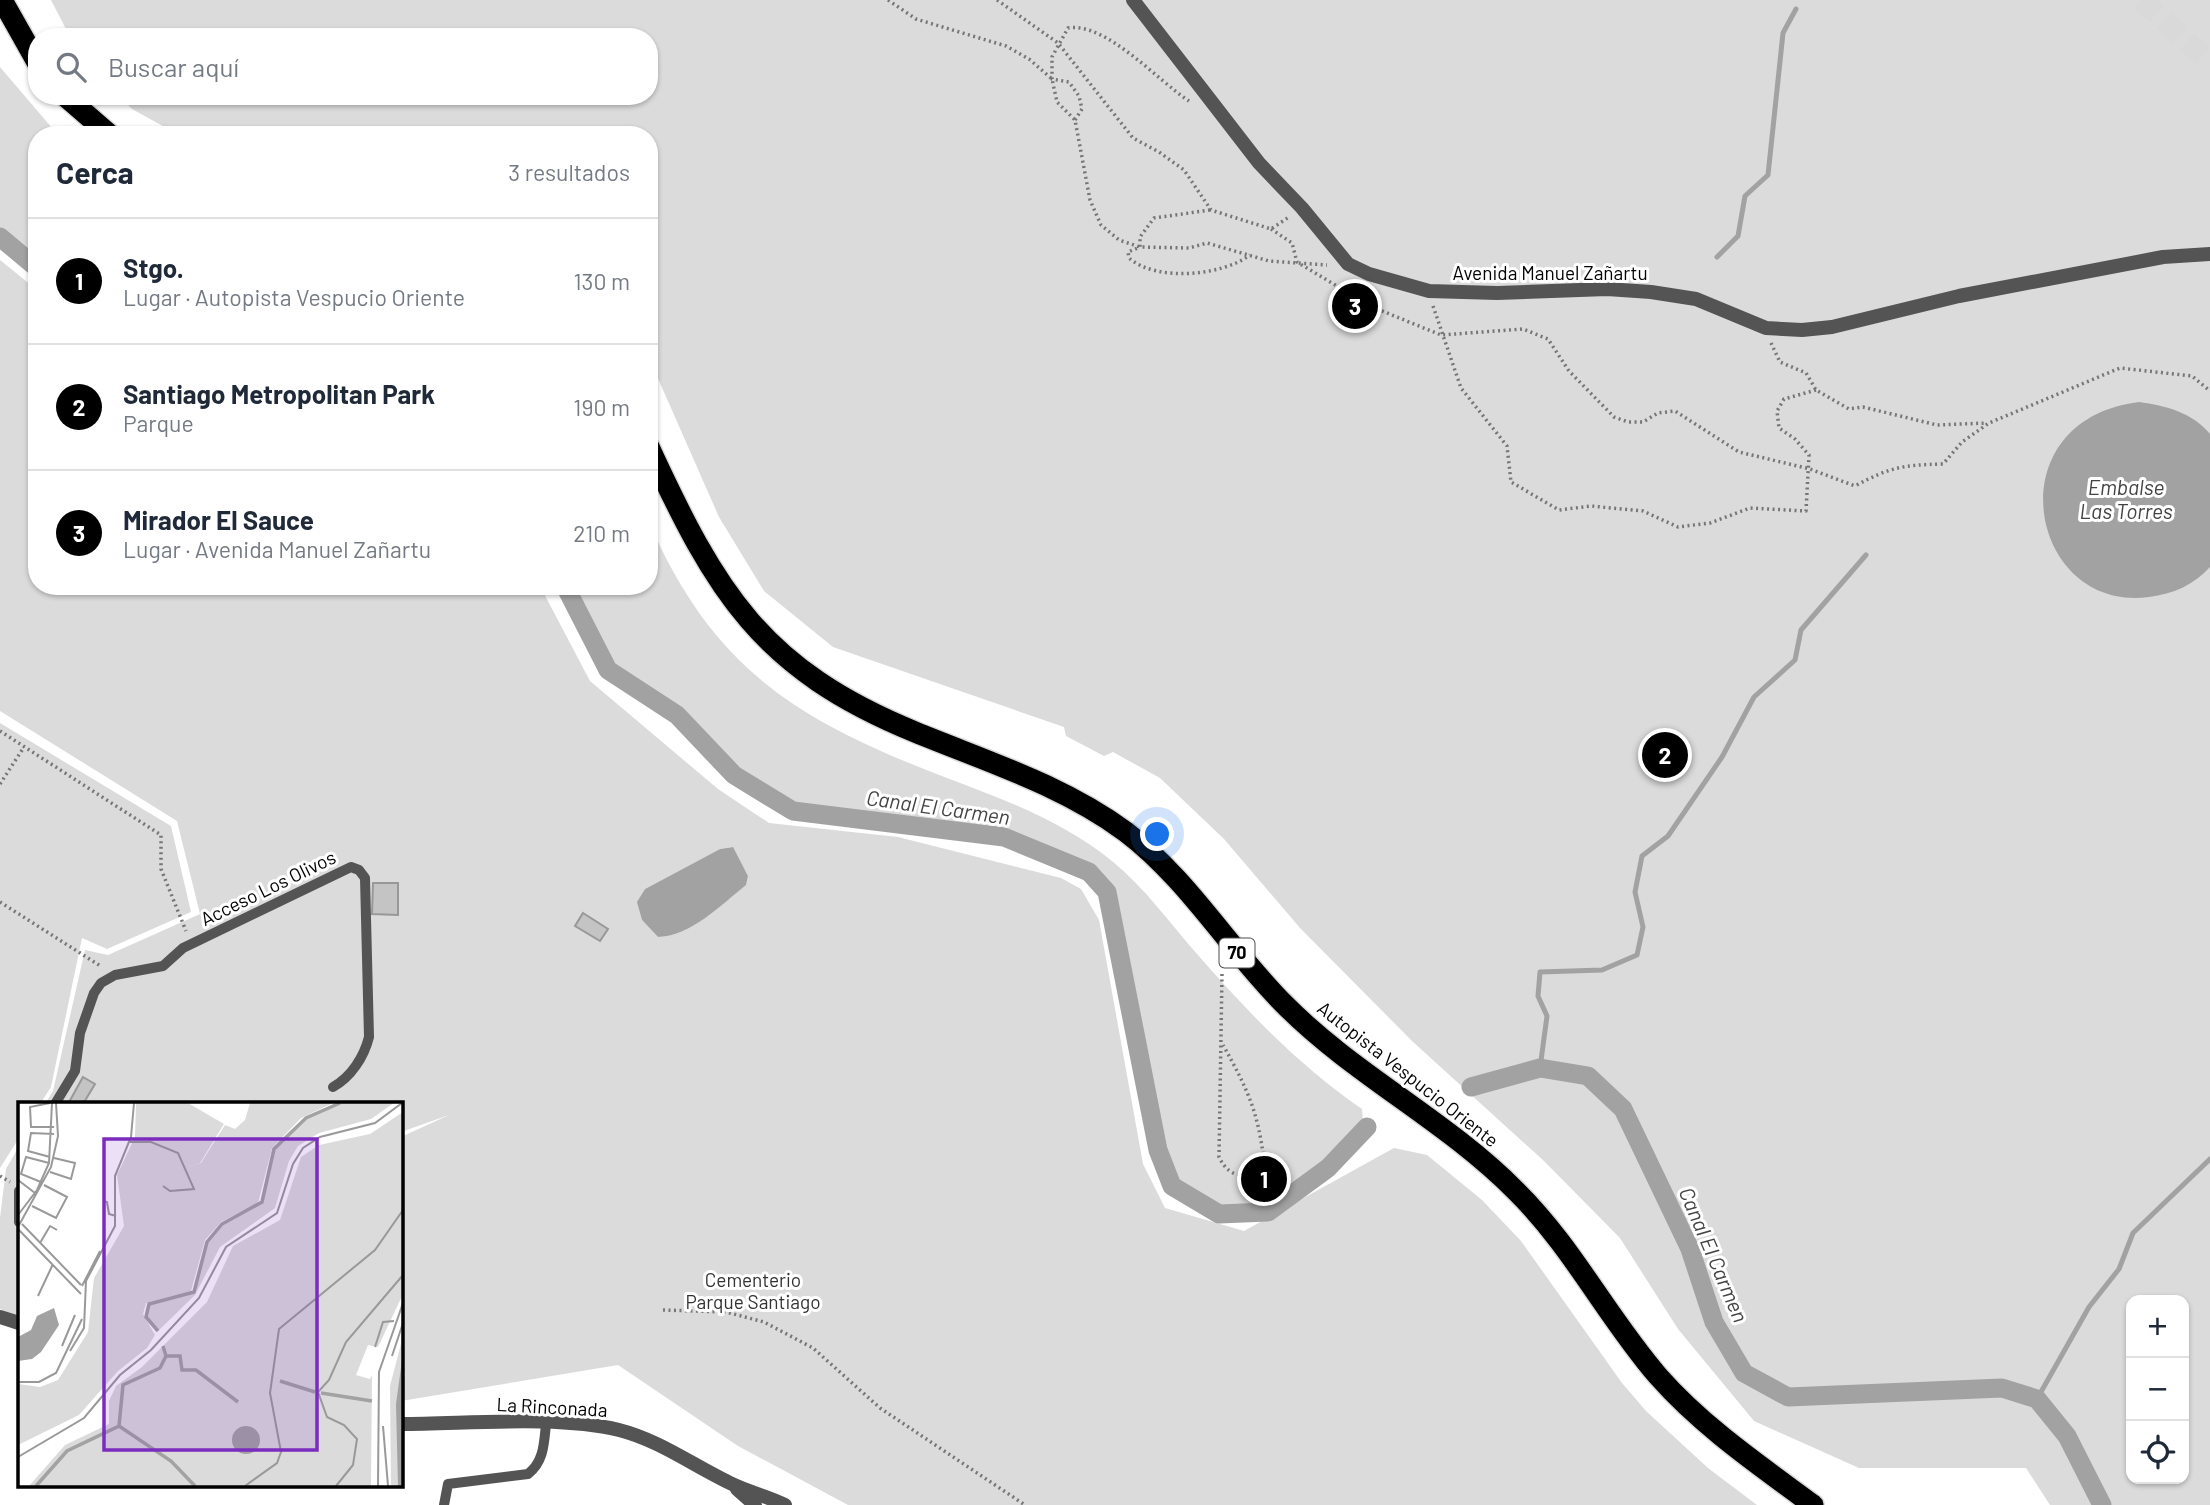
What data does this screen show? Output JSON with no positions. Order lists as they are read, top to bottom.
{
  "streets": {
    "highway": ["70", "Autopista Vespucio Oriente"],
    "street": ["Avenida Manuel Zañartu", "La Rinconada"],
    "lane": ["Acceso Los Olivos"]
  },
  "water": ["Embalse Las Torres", "Canal El Carmen"],
  "parks": ["Cementerio Parque Santiago"],
  "page": {
    "search": "Buscar aquí",
    "heading": ["Cerca", "3 resultados"],
    "list": [
      {
        "mark": "1",
        "name": "Stgo.",
        "note": "Lugar · Autopista Vespucio Oriente",
        "value": "130 m"
      },
      {
        "mark": "2",
        "name": "Santiago Metropolitan Park",
        "note": "Parque",
        "value": "190 m"
      },
      {
        "mark": "3",
        "name": "Mirador El Sauce",
        "note": "Lugar · Avenida Manuel Zañartu",
        "value": "210 m"
      }
    ],
    "pins": ["3", "2", "1"],
    "map_buttons": ["+", "−"]
  }
}
